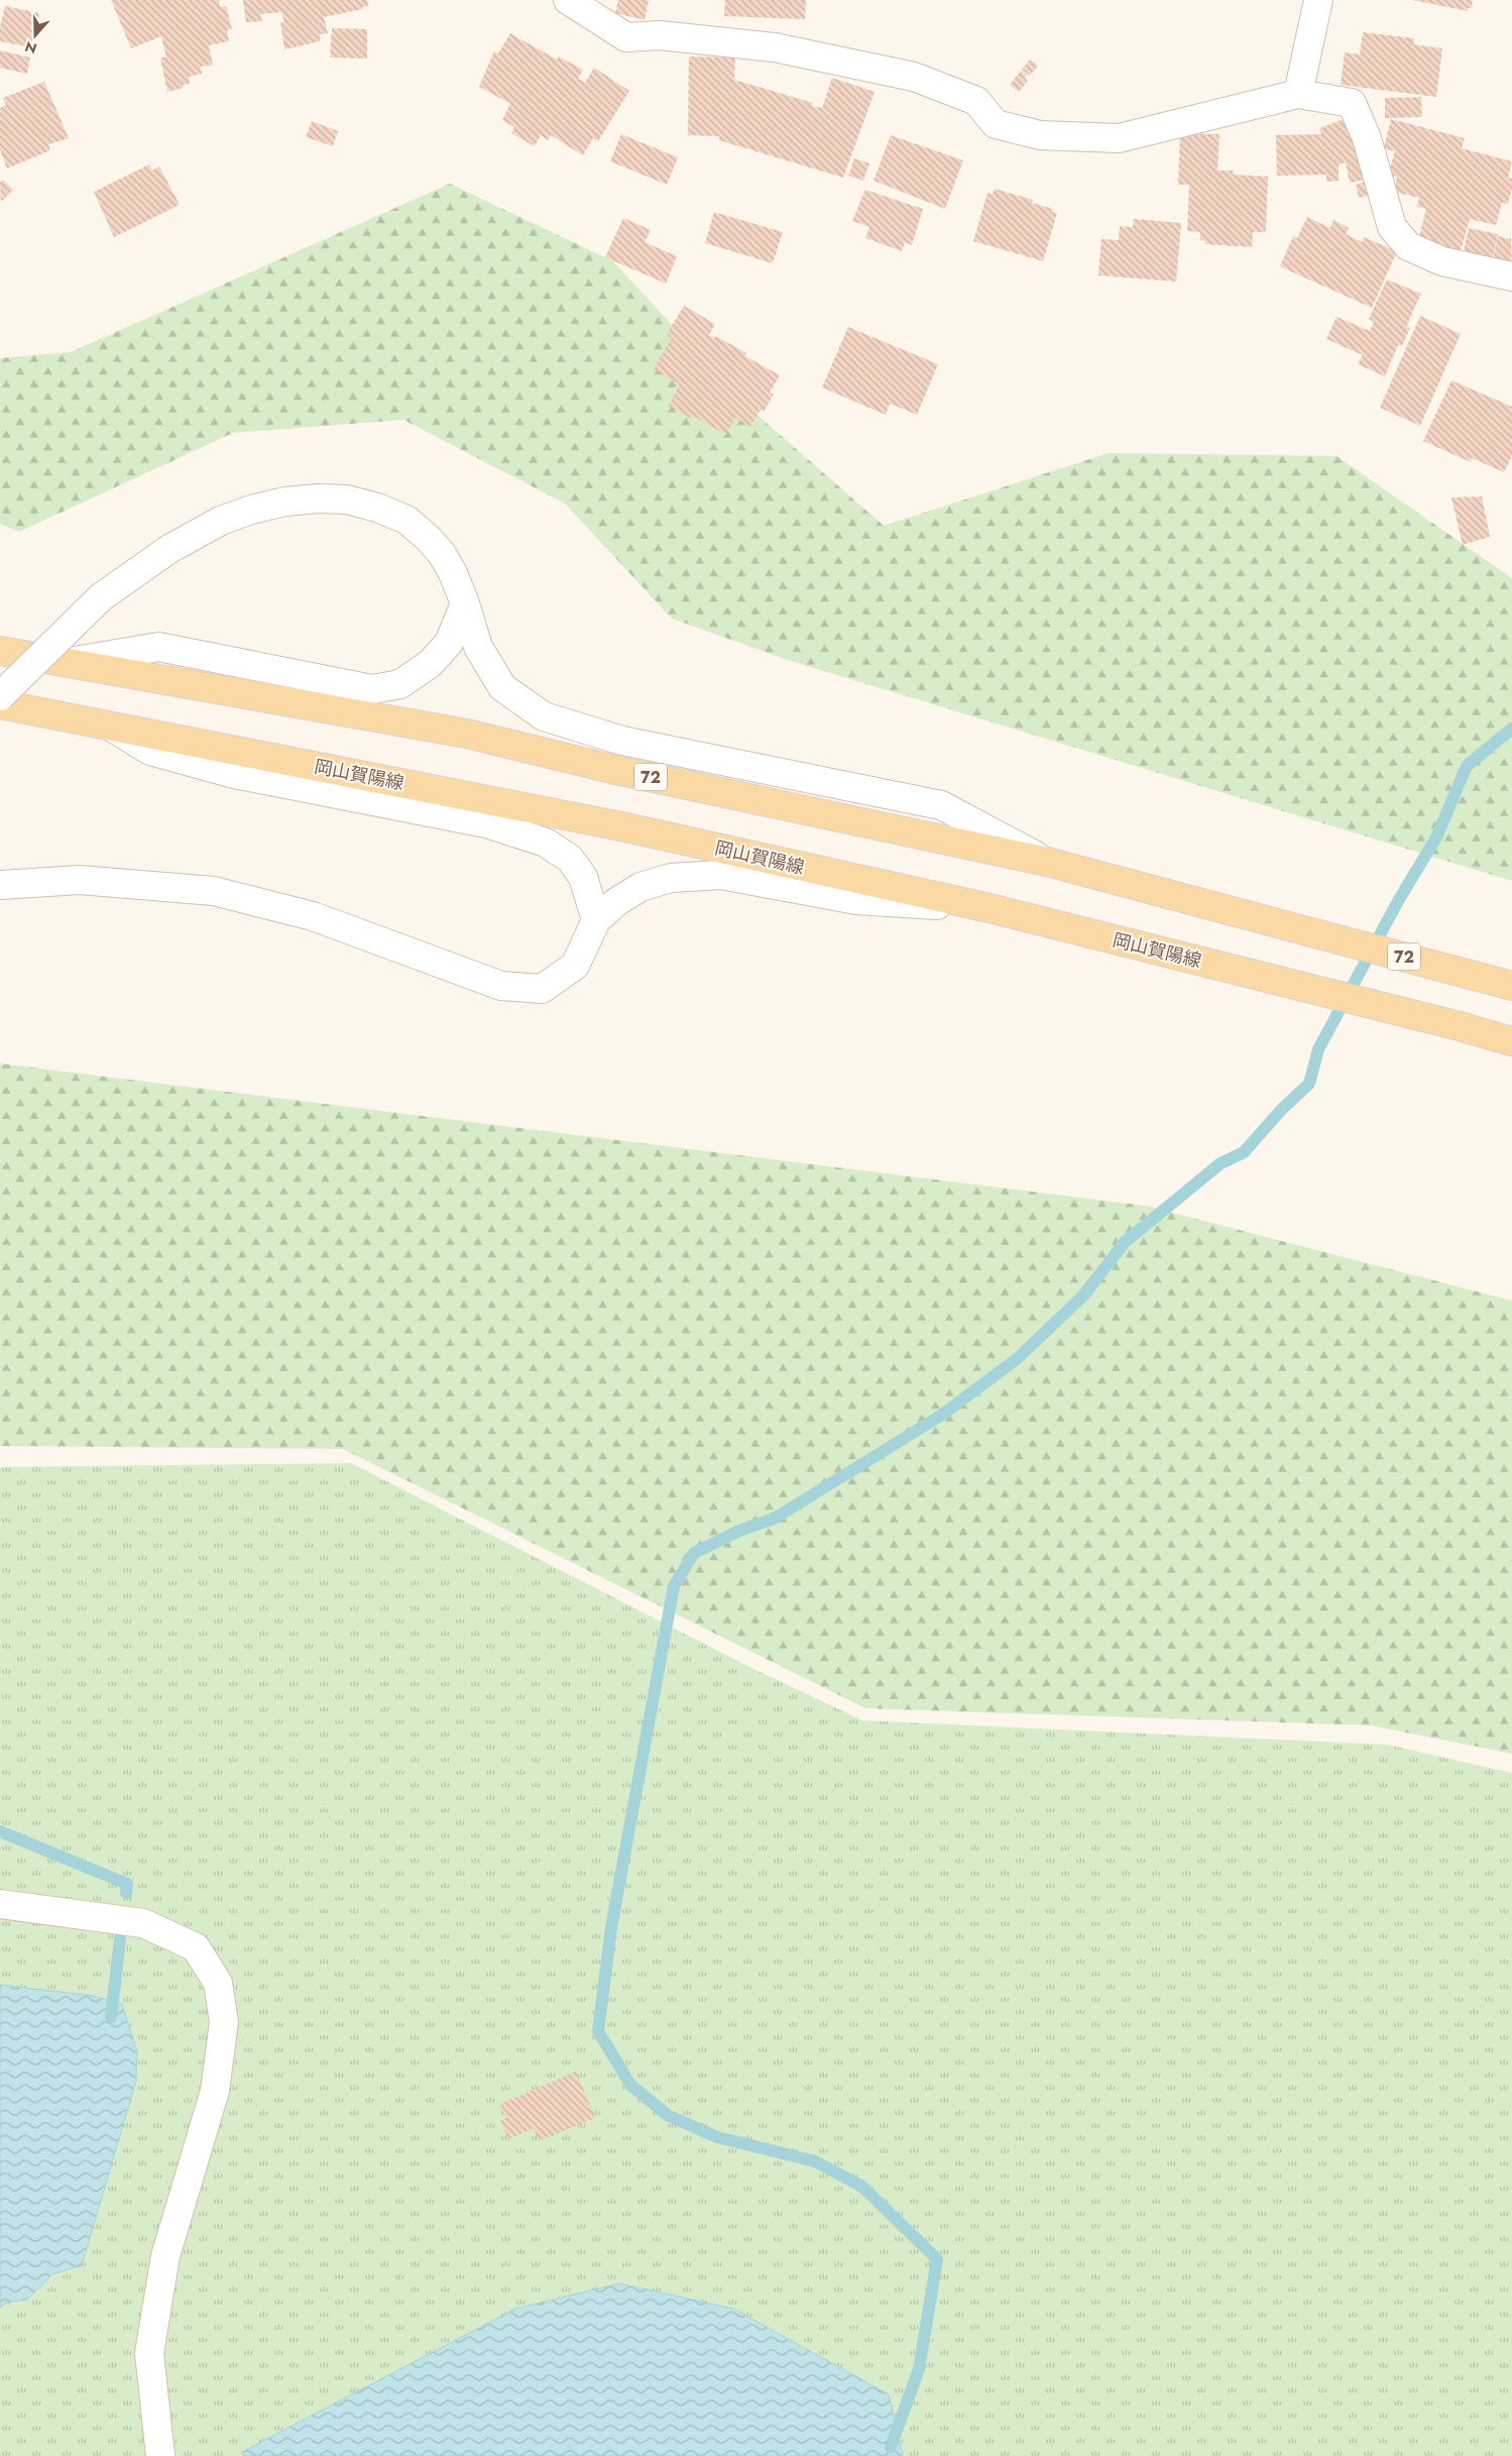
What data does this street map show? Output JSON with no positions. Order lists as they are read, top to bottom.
{
  "streets": {
    "main road": ["岡山賀陽線", "72"]
  },
  "north": "bottom"
}
